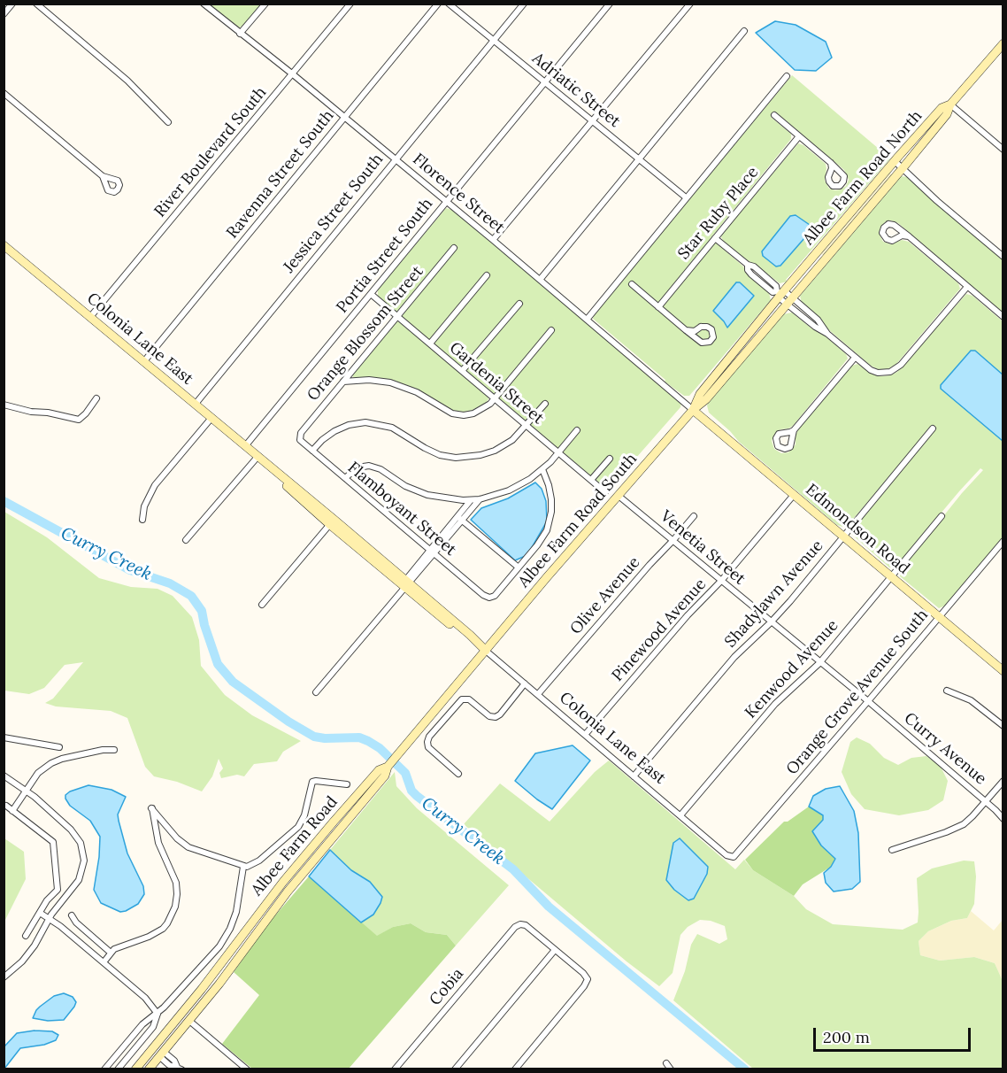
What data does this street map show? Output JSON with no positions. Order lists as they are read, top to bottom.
{
  "streets": {
    "main road": [
      "Albee Farm Road North",
      "Colonia Lane East",
      "Albee Farm Road South",
      "Edmondson Road",
      "Albee Farm Road"
    ],
    "street": [
      "Adriatic Street",
      "River Boulevard South",
      "Ravenna Street South",
      "Florence Street",
      "Jessica Street South",
      "Star Ruby Place",
      "Portia Street South",
      "Orange Blossom Street",
      "Gardenia Street",
      "Flamboyant Street",
      "Venetia Street",
      "Shadylawn Avenue",
      "Olive Avenue",
      "Pinewood Avenue",
      "Kenwood Avenue",
      "Orange Grove Avenue South",
      "Curry Avenue",
      "Cobia"
    ]
  },
  "crossings": [
    ["Adriatic Street", "Jessica Street South"],
    ["Adriatic Street", "Portia Street South"],
    ["River Boulevard South", "Florence Street"],
    ["River Boulevard South", "Colonia Lane East"],
    ["Ravenna Street South", "Florence Street"],
    ["Ravenna Street South", "Colonia Lane East"],
    ["Albee Farm Road North", "Albee Farm Road South"],
    ["Florence Street", "Jessica Street South"],
    ["Florence Street", "Portia Street South"],
    ["Florence Street", "Albee Farm Road South"],
    ["Florence Street", "Edmondson Road"],
    ["Jessica Street South", "Colonia Lane East"],
    ["Portia Street South", "Colonia Lane East"],
    ["Portia Street South", "Gardenia Street"],
    ["Orange Blossom Street", "Gardenia Street"],
    ["Orange Blossom Street", "Flamboyant Street"],
    ["Colonia Lane East", "Albee Farm Road South"],
    ["Colonia Lane East", "Shadylawn Avenue"],
    ["Colonia Lane East", "Olive Avenue"],
    ["Colonia Lane East", "Pinewood Avenue"],
    ["Colonia Lane East", "Kenwood Avenue"],
    ["Colonia Lane East", "Orange Grove Avenue South"],
    ["Colonia Lane East", "Albee Farm Road"],
    ["Albee Farm Road South", "Edmondson Road"],
    ["Albee Farm Road South", "Venetia Street"],
    ["Albee Farm Road South", "Albee Farm Road"],
    ["Edmondson Road", "Shadylawn Avenue"],
    ["Edmondson Road", "Pinewood Avenue"],
    ["Edmondson Road", "Kenwood Avenue"],
    ["Edmondson Road", "Orange Grove Avenue South"],
    ["Venetia Street", "Shadylawn Avenue"],
    ["Venetia Street", "Olive Avenue"],
    ["Venetia Street", "Pinewood Avenue"],
    ["Venetia Street", "Kenwood Avenue"],
    ["Venetia Street", "Orange Grove Avenue South"],
    ["Venetia Street", "Curry Avenue"],
    ["Orange Grove Avenue South", "Curry Avenue"]
  ],
  "water": ["Curry Creek"],
  "scale_bar": "200 m"
}
